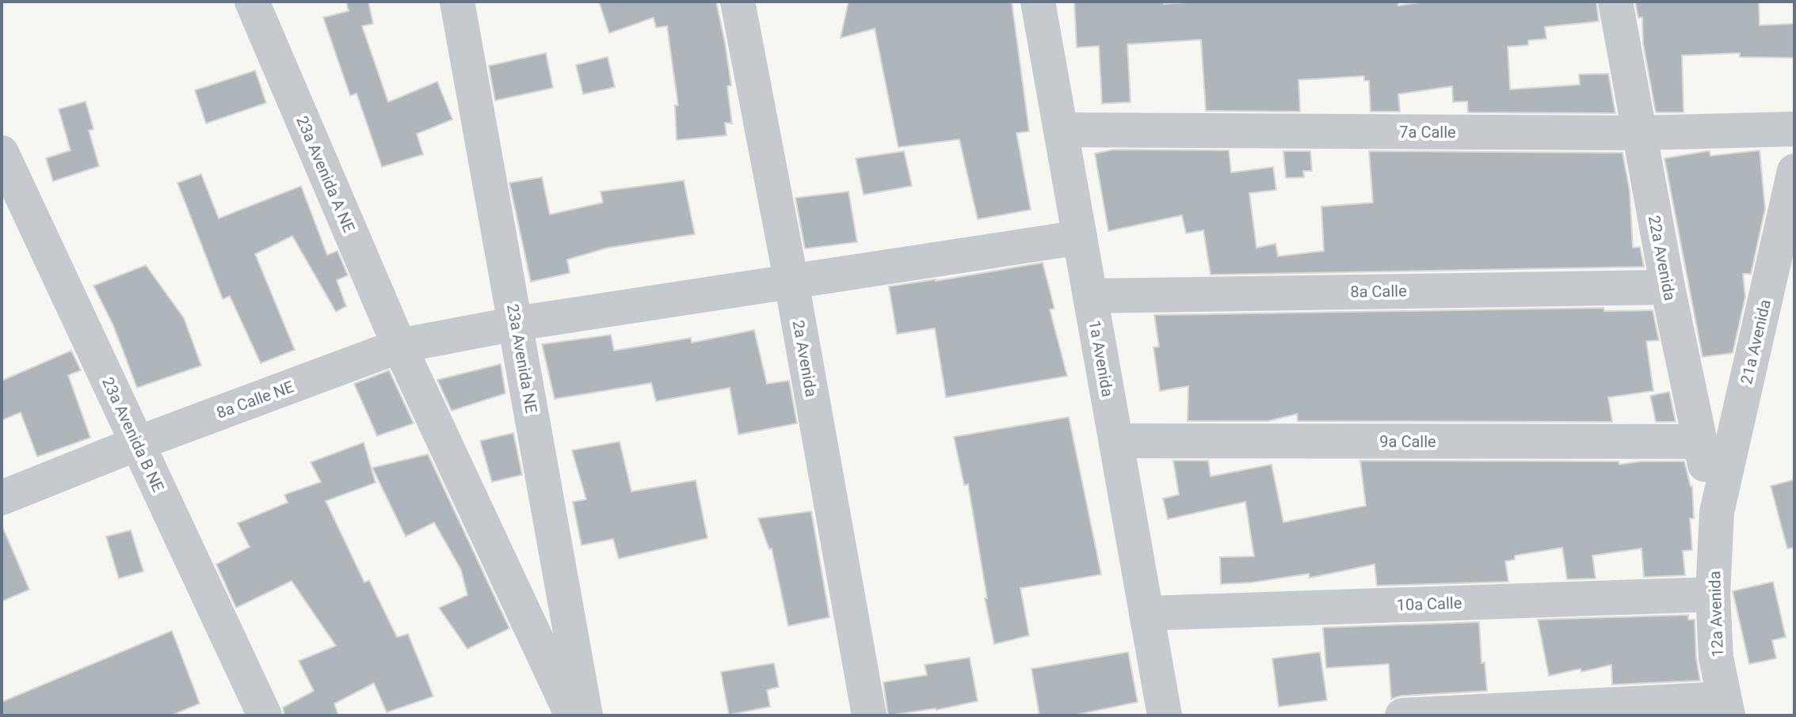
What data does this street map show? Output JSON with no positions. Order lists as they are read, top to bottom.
{
  "streets": {
    "street": [
      "7a Calle",
      "23a Avenida A NE",
      "22a Avenida",
      "8a Calle",
      "21a Avenida",
      "23a Avenida NE",
      "2a Avenida",
      "1a Avenida",
      "8a Calle NE",
      "23a Avenida B NE",
      "9a Calle",
      "10a Calle",
      "12a Avenida"
    ]
  },
  "crossings": [
    ["7a Calle", "22a Avenida"],
    ["7a Calle", "1a Avenida"],
    ["23a Avenida A NE", "8a Calle NE"],
    ["22a Avenida", "8a Calle"],
    ["22a Avenida", "21a Avenida"],
    ["22a Avenida", "9a Calle"],
    ["22a Avenida", "12a Avenida"],
    ["8a Calle", "1a Avenida"],
    ["21a Avenida", "12a Avenida"],
    ["23a Avenida NE", "8a Calle NE"],
    ["2a Avenida", "8a Calle NE"],
    ["1a Avenida", "8a Calle NE"],
    ["1a Avenida", "9a Calle"],
    ["1a Avenida", "10a Calle"],
    ["8a Calle NE", "23a Avenida B NE"],
    ["10a Calle", "12a Avenida"]
  ]
}
